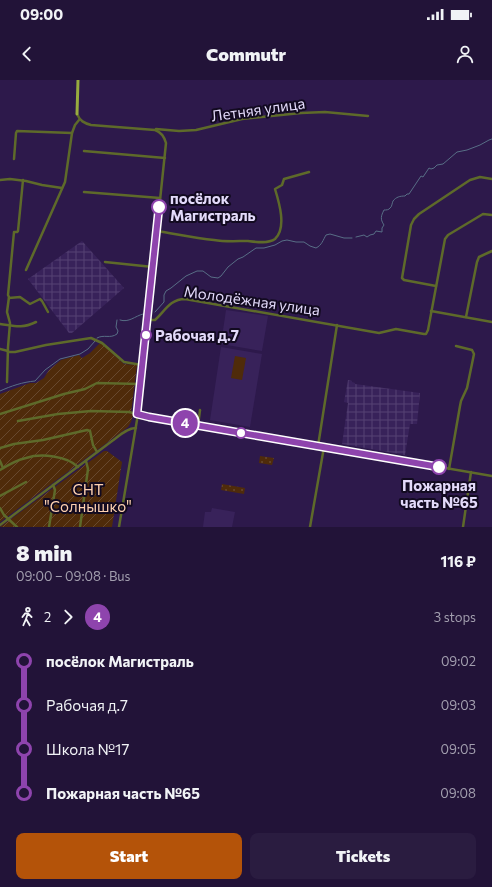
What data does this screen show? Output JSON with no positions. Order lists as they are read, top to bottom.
{
  "streets": {
    "street": ["Летняя улица", "Молодёжная улица"]
  },
  "parks": ["СНТ \"Солнышко\""],
  "places": ["посёлок Магистраль", "Рабочая д.7", "Пожарная часть №65"],
  "lines": ["bus line 4"],
  "page": {
    "status": "09:00",
    "header": "Commutr",
    "on_map": "4",
    "heading": ["8 min", "09:00 – 09:08 · Bus", "116 ₽"],
    "legs": ["2", "4", "3 stops"],
    "list": [
      {
        "name": "посёлок Магистраль",
        "value": "09:02"
      },
      {
        "name": "Рабочая д.7",
        "value": "09:03"
      },
      {
        "name": "Школа №17",
        "value": "09:05"
      },
      {
        "name": "Пожарная часть №65",
        "value": "09:08"
      }
    ],
    "buttons": ["Start", "Tickets"]
  }
}
